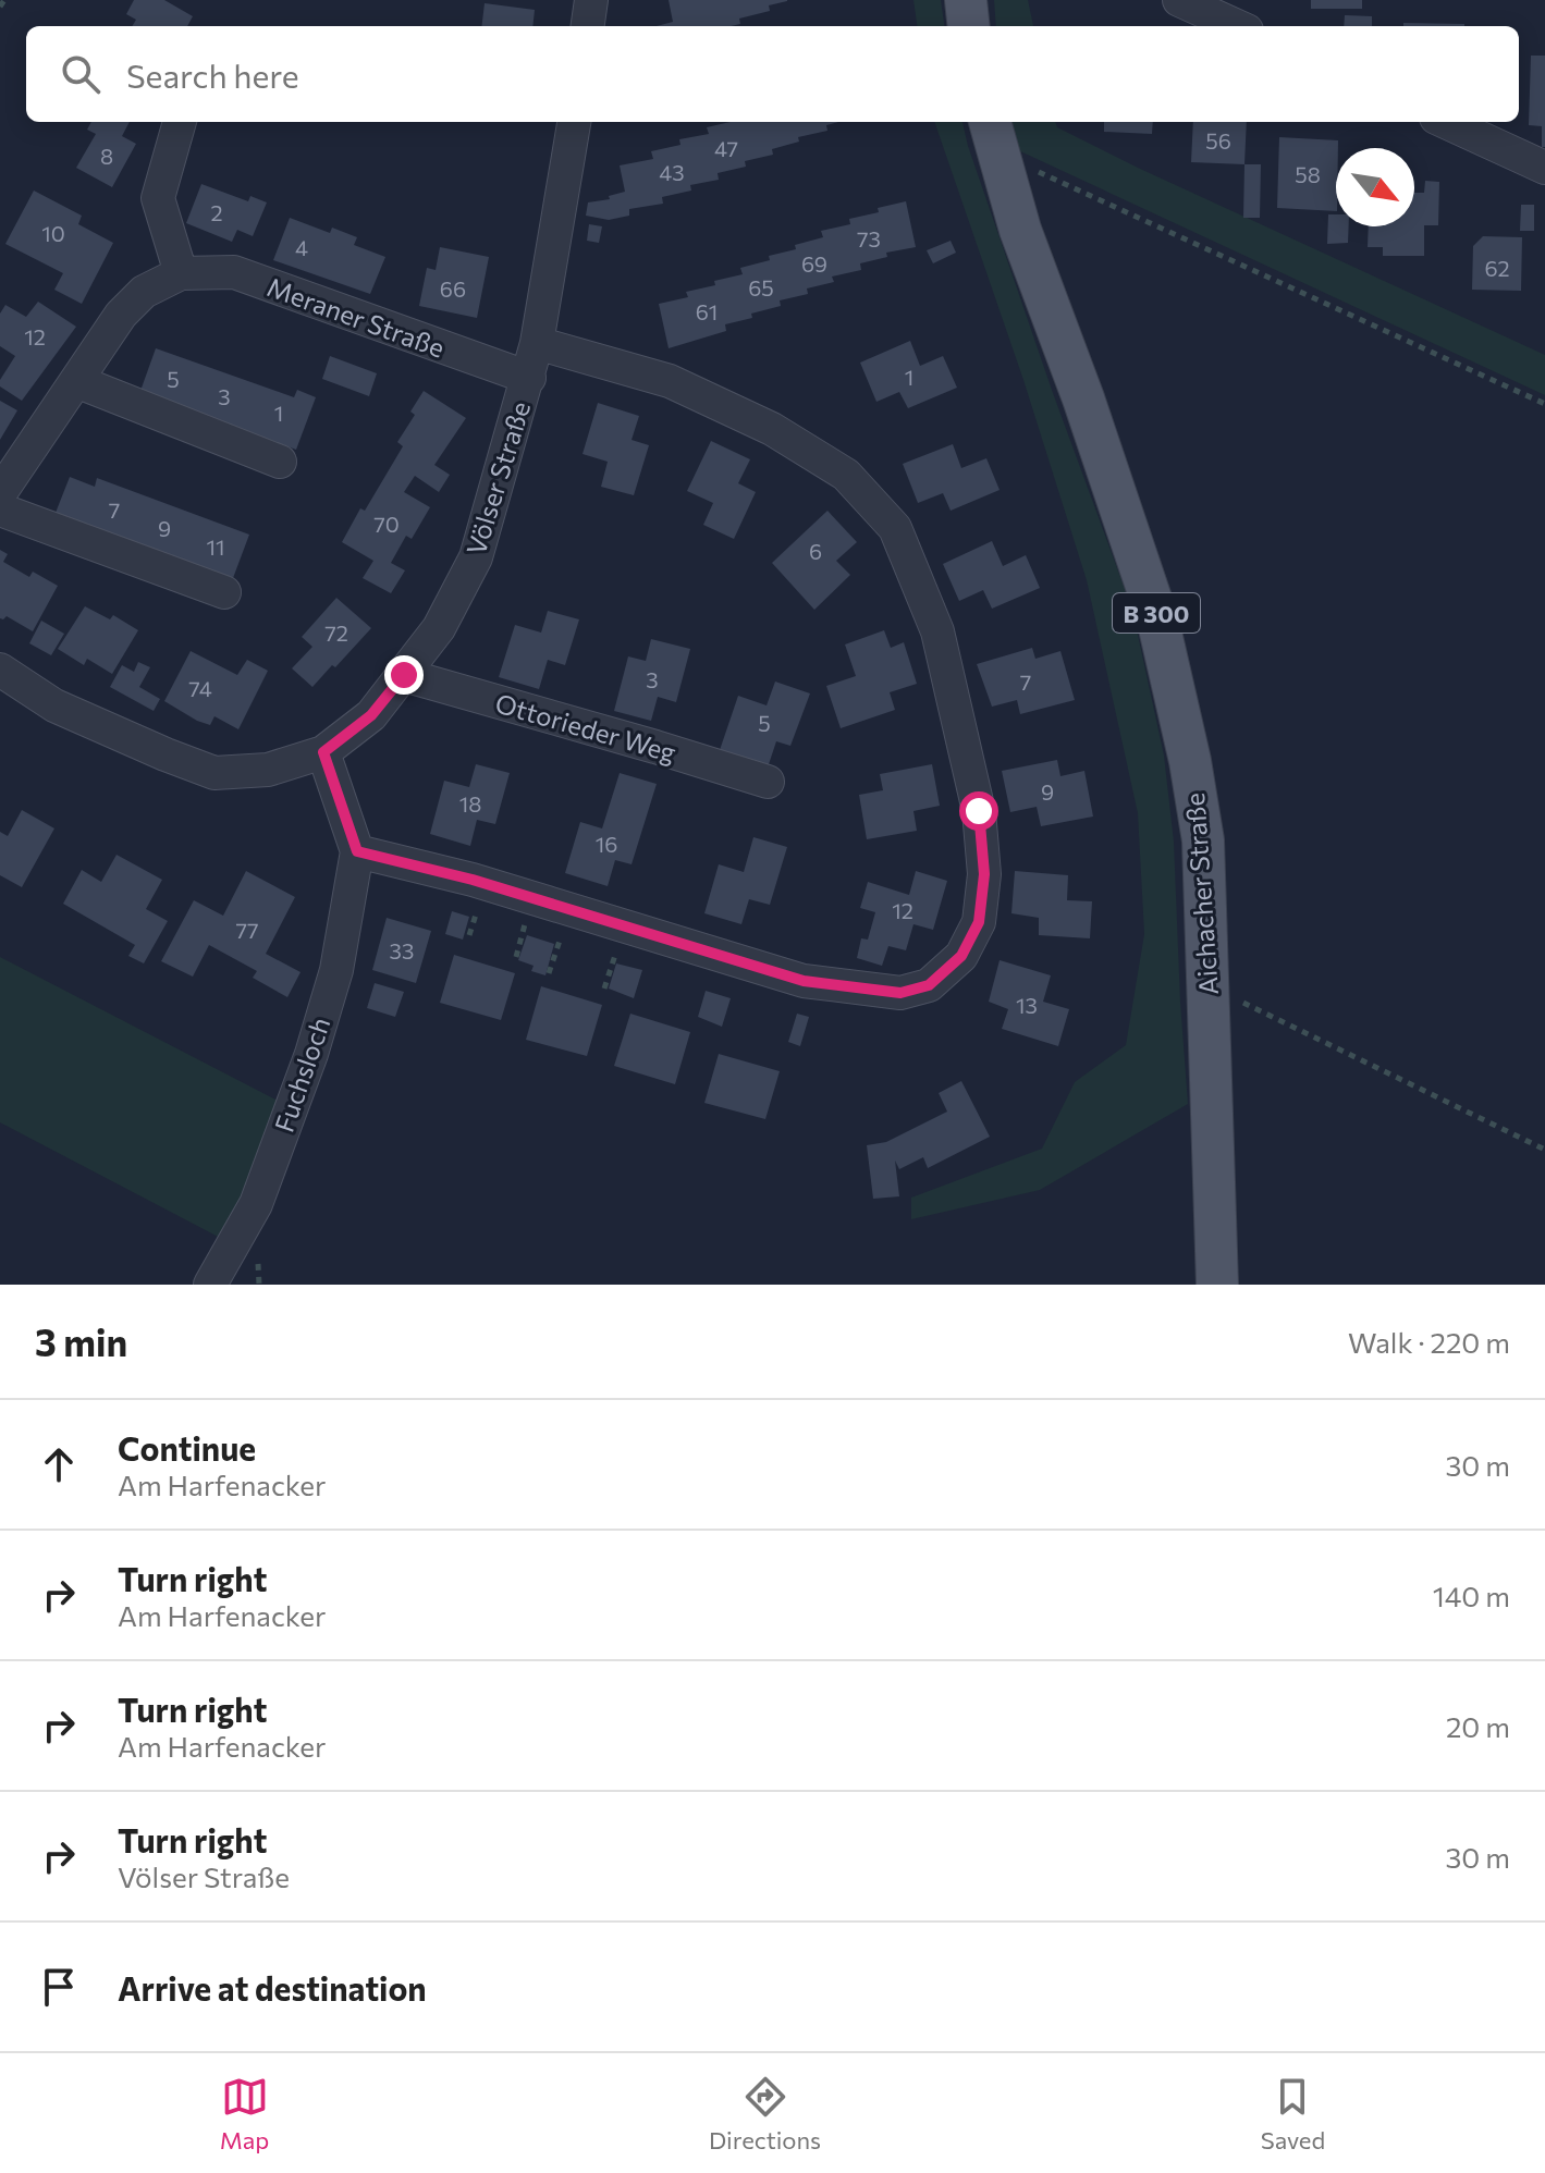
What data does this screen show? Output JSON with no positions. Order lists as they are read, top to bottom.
{
  "streets": {
    "main road": ["B 300", "Aichacher Straße"],
    "street": [
      "Meraner Straße",
      "Völser Straße",
      "Ottorieder Weg",
      "Fuchsloch"
    ]
  },
  "crossings": [
    ["Meraner Straße", "Völser Straße"],
    ["Völser Straße", "Ottorieder Weg"]
  ],
  "house_numbers": [
    "56",
    "47",
    "8",
    "43",
    "58",
    "2",
    "10",
    "73",
    "4",
    "69",
    "62",
    "65",
    "66",
    "61",
    "12",
    "1",
    "5",
    "3",
    "1",
    "7",
    "70",
    "9",
    "11",
    "6",
    "72",
    "3",
    "7",
    "74",
    "5",
    "9",
    "18",
    "16",
    "12",
    "77",
    "33",
    "13"
  ],
  "north": "bottom right",
  "page": {
    "search": "Search here",
    "heading": ["3 min", "Walk · 220 m"],
    "list": [
      ["Continue", "Am Harfenacker", "30 m"],
      ["Turn right", "Am Harfenacker", "140 m"],
      ["Turn right", "Am Harfenacker", "20 m"],
      ["Turn right", "Völser Straße", "30 m"],
      "Arrive at destination"
    ],
    "nav": ["Map", "Directions", "Saved"]
  }
}
